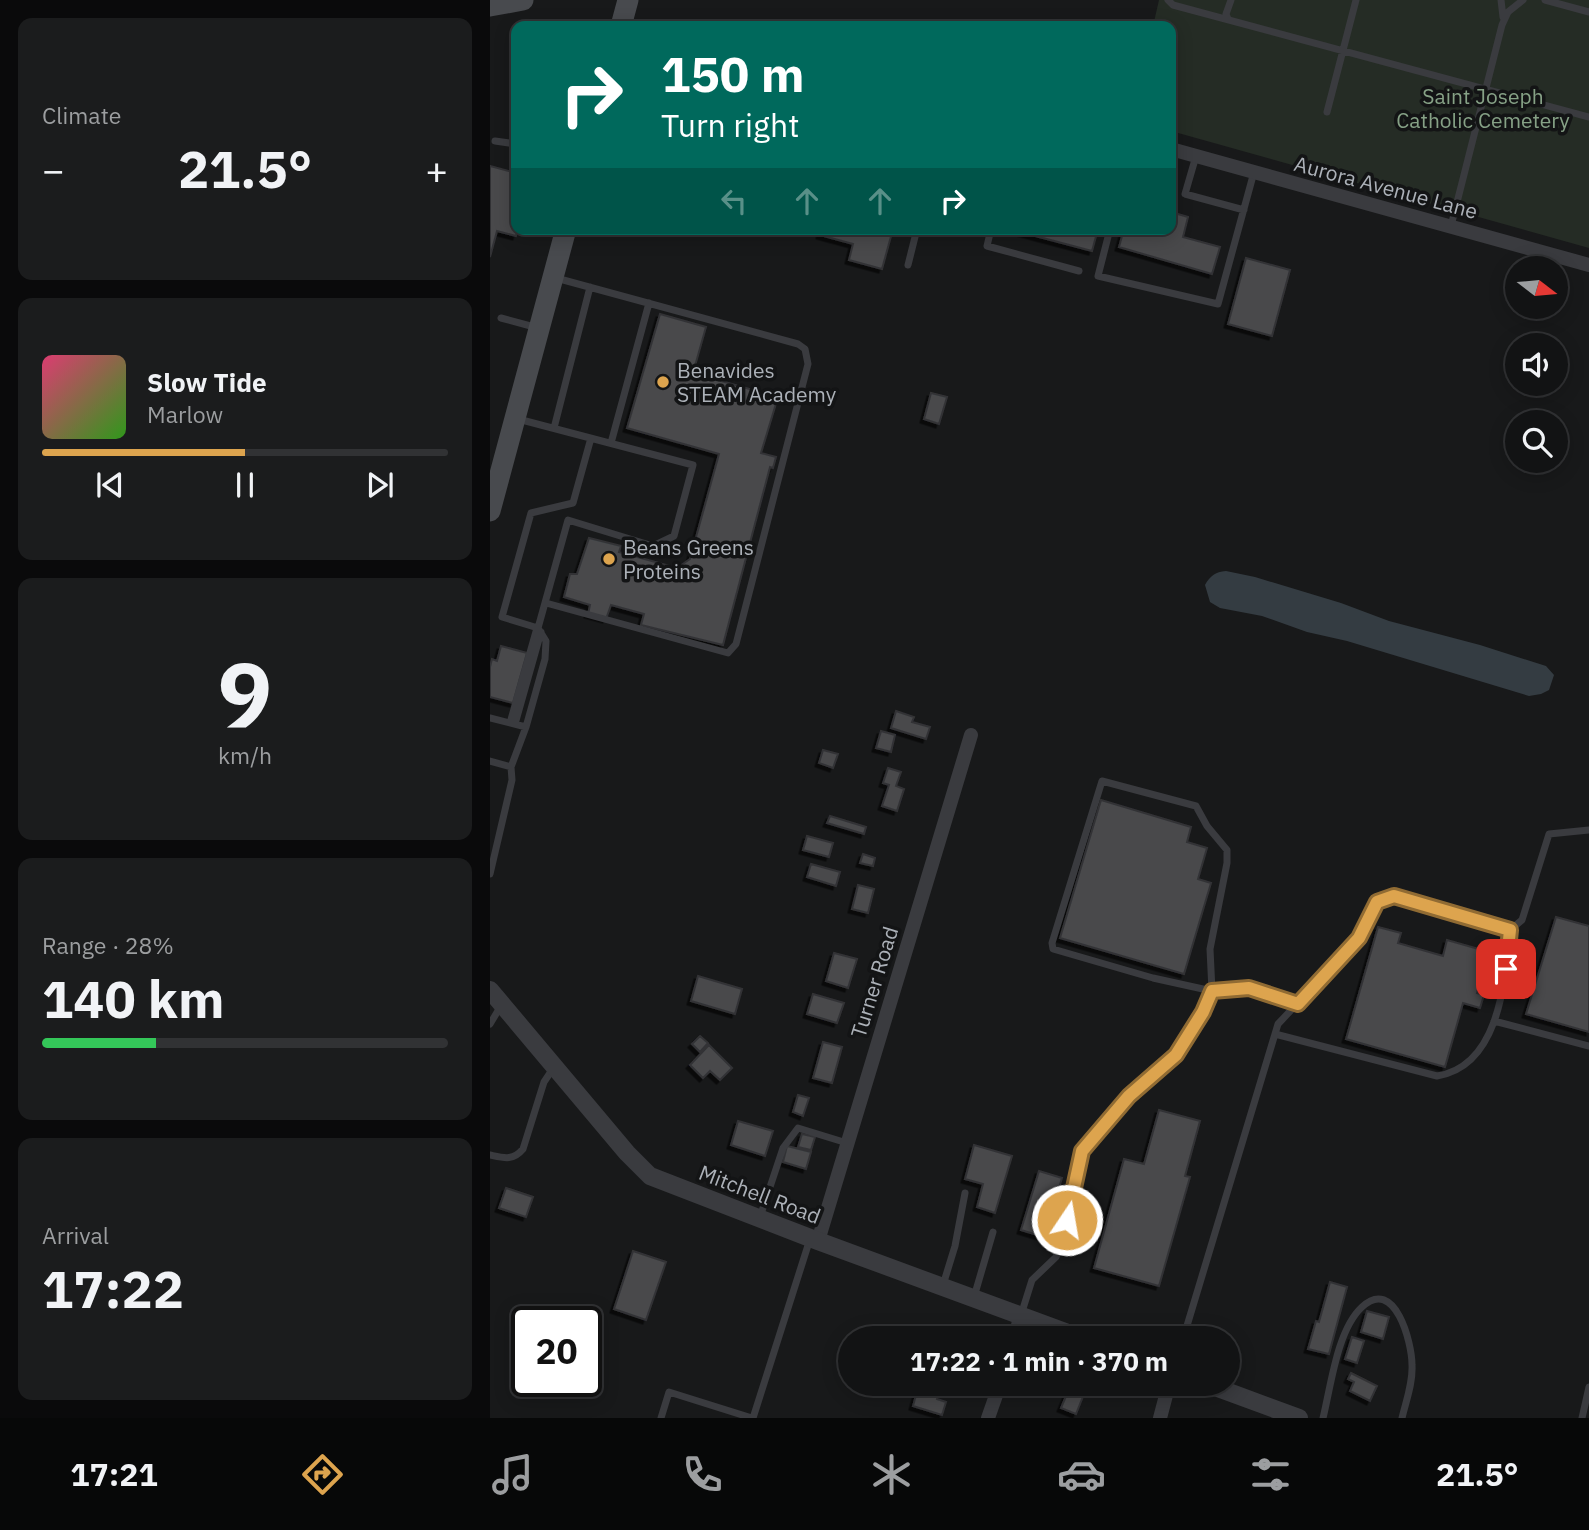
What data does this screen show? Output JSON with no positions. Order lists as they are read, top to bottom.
{
  "streets": {
    "street": ["Aurora Avenue Lane", "Turner Road", "Mitchell Road"]
  },
  "crossings": [
    ["Turner Road", "Mitchell Road"]
  ],
  "parks": ["Saint Joseph Catholic Cemetery"],
  "places": ["Benavides STEAM Academy", "Beans Greens Proteins"],
  "north": "right",
  "page": {
    "tile": [
      "Climate",
      ["9", "km/h"],
      ["Range · 28%", "140 km"],
      ["Arrival", "17:22"]
    ],
    "turn": ["150 m", "Turn right"],
    "heat": ["−", "21.5°", "+"],
    "song": ["Slow Tide", "Marlow"],
    "limit": "20",
    "trip": "17:22 · 1 min · 370 m",
    "tabs": ["17:21", "21.5°"]
  }
}
